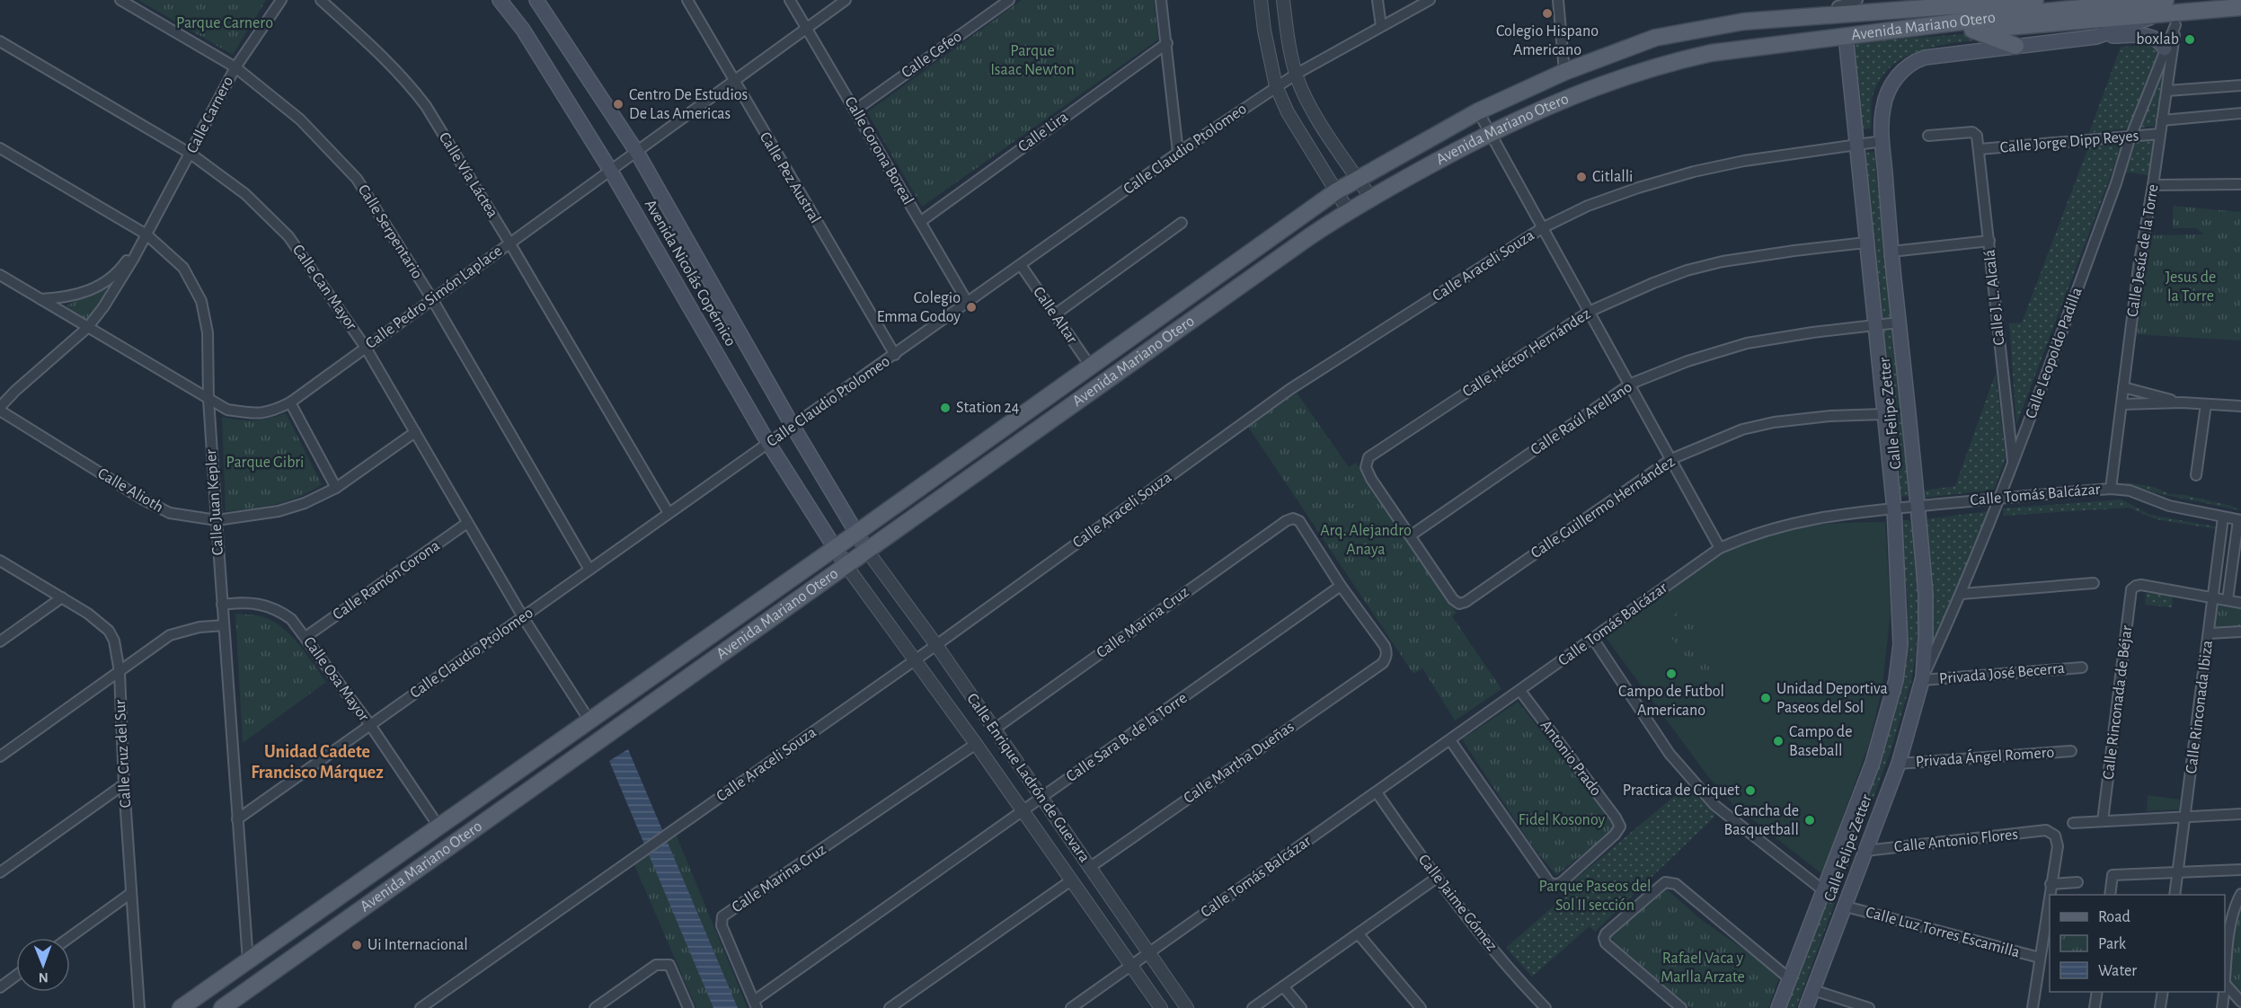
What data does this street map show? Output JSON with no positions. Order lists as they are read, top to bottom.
{
  "streets": {
    "main road": ["Avenida Mariano Otero", "Avenida Nicolás Copérnico", "Calle Felipe Zetter"],
    "street": [
      "Calle Cefeo",
      "Calle Carnero",
      "Calle Lira",
      "Calle Jorge Dipp Reyes",
      "Calle Claudio Ptolomeo",
      "Calle Corona Boreal",
      "Calle Vía Láctea",
      "Calle Pez Austral",
      "Calle Serpentario",
      "Calle Jesús de la Torre",
      "Calle Araceli Souza",
      "Calle Can Mayor",
      "Calle Pedro Simón Laplace",
      "Calle J. L. Alcalá",
      "Calle Altar",
      "Calle Héctor Hernández",
      "Calle Leopoldo Padilla",
      "Calle Raúl Arellano",
      "Calle Alioth",
      "Calle Tomás Balcázar",
      "Calle Juan Kepler",
      "Calle Guillermo Hernández",
      "Calle Ramón Corona",
      "Calle Marina Cruz",
      "Privada José Becerra",
      "Calle Osa Mayor",
      "Calle Rinconada de Béjar",
      "Calle Rinconada Ibiza",
      "Calle Sara B. de la Torre",
      "Calle Cruz del Sur",
      "Privada Ángel Romero",
      "Antonio Prado",
      "Calle Martha Dueñas",
      "Calle Enrique Ladrón de Guevara",
      "Calle Antonio Flores",
      "Calle Jaime Gómez",
      "Calle Luz Torres Escamilla"
    ]
  },
  "crossings": [
    ["Avenida Mariano Otero", "Calle Jesús de la Torre"],
    ["Avenida Mariano Otero", "Avenida Nicolás Copérnico"],
    ["Avenida Mariano Otero", "Calle Can Mayor"],
    ["Avenida Mariano Otero", "Calle Altar"],
    ["Avenida Mariano Otero", "Calle Leopoldo Padilla"],
    ["Avenida Mariano Otero", "Calle Felipe Zetter"],
    ["Avenida Mariano Otero", "Calle Juan Kepler"],
    ["Avenida Mariano Otero", "Calle Osa Mayor"],
    ["Avenida Mariano Otero", "Calle Enrique Ladrón de Guevara"],
    ["Calle Cefeo", "Calle Corona Boreal"],
    ["Calle Carnero", "Calle Serpentario"],
    ["Calle Carnero", "Calle Can Mayor"],
    ["Calle Carnero", "Calle Pedro Simón Laplace"],
    ["Calle Carnero", "Calle Alioth"],
    ["Calle Carnero", "Calle Juan Kepler"],
    ["Calle Lira", "Calle Corona Boreal"],
    ["Calle Jorge Dipp Reyes", "Calle Jesús de la Torre"],
    ["Calle Jorge Dipp Reyes", "Calle J. L. Alcalá"],
    ["Calle Jorge Dipp Reyes", "Calle Leopoldo Padilla"],
    ["Calle Claudio Ptolomeo", "Calle Corona Boreal"],
    ["Calle Claudio Ptolomeo", "Calle Vía Láctea"],
    ["Calle Claudio Ptolomeo", "Calle Pez Austral"],
    ["Calle Claudio Ptolomeo", "Calle Serpentario"],
    ["Calle Claudio Ptolomeo", "Avenida Nicolás Copérnico"],
    ["Calle Claudio Ptolomeo", "Calle Can Mayor"],
    ["Calle Claudio Ptolomeo", "Calle Altar"],
    ["Calle Claudio Ptolomeo", "Calle Juan Kepler"],
    ["Calle Claudio Ptolomeo", "Calle Osa Mayor"],
    ["Calle Corona Boreal", "Calle Pedro Simón Laplace"],
    ["Calle Vía Láctea", "Calle Pedro Simón Laplace"],
    ["Calle Pez Austral", "Calle Pedro Simón Laplace"],
    ["Calle Serpentario", "Calle Pedro Simón Laplace"],
    ["Calle Jesús de la Torre", "Calle Leopoldo Padilla"],
    ["Calle Jesús de la Torre", "Calle Felipe Zetter"],
    ["Calle Jesús de la Torre", "Calle Tomás Balcázar"],
    ["Calle Araceli Souza", "Calle Felipe Zetter"],
    ["Calle Araceli Souza", "Calle Enrique Ladrón de Guevara"],
    ["Avenida Nicolás Copérnico", "Calle Pedro Simón Laplace"],
    ["Avenida Nicolás Copérnico", "Calle Enrique Ladrón de Guevara"],
    ["Calle Can Mayor", "Calle Pedro Simón Laplace"],
    ["Calle Can Mayor", "Calle Alioth"],
    ["Calle Can Mayor", "Calle Ramón Corona"],
    ["Calle Pedro Simón Laplace", "Calle Juan Kepler"],
    ["Calle J. L. Alcalá", "Calle Leopoldo Padilla"],
    ["Calle Héctor Hernández", "Calle Felipe Zetter"],
    ["Calle Héctor Hernández", "Calle Raúl Arellano"],
    ["Calle Héctor Hernández", "Calle Guillermo Hernández"],
    ["Calle Leopoldo Padilla", "Calle Felipe Zetter"],
    ["Calle Leopoldo Padilla", "Calle Tomás Balcázar"],
    ["Calle Leopoldo Padilla", "Privada José Becerra"],
    ["Calle Felipe Zetter", "Calle Raúl Arellano"],
    ["Calle Felipe Zetter", "Calle Tomás Balcázar"],
    ["Calle Felipe Zetter", "Calle Guillermo Hernández"],
    ["Calle Felipe Zetter", "Privada José Becerra"],
    ["Calle Felipe Zetter", "Privada Ángel Romero"],
    ["Calle Felipe Zetter", "Calle Antonio Flores"],
    ["Calle Felipe Zetter", "Calle Luz Torres Escamilla"],
    ["Calle Raúl Arellano", "Calle Guillermo Hernández"],
    ["Calle Alioth", "Calle Juan Kepler"],
    ["Calle Tomás Balcázar", "Calle Rinconada Ibiza"],
    ["Calle Tomás Balcázar", "Antonio Prado"],
    ["Calle Tomás Balcázar", "Calle Enrique Ladrón de Guevara"],
    ["Calle Tomás Balcázar", "Calle Jaime Gómez"],
    ["Calle Juan Kepler", "Calle Osa Mayor"],
    ["Calle Ramón Corona", "Calle Osa Mayor"],
    ["Calle Marina Cruz", "Calle Sara B. de la Torre"],
    ["Calle Marina Cruz", "Calle Martha Dueñas"],
    ["Calle Marina Cruz", "Calle Enrique Ladrón de Guevara"],
    ["Calle Rinconada de Béjar", "Calle Rinconada Ibiza"],
    ["Calle Sara B. de la Torre", "Calle Martha Dueñas"],
    ["Calle Sara B. de la Torre", "Calle Enrique Ladrón de Guevara"],
    ["Calle Martha Dueñas", "Calle Enrique Ladrón de Guevara"]
  ],
  "districts": ["Unidad Cadete Francisco Márquez"],
  "parks": [
    "Parque Carnero",
    "Parque Isaac Newton",
    "Jesus de la Torre",
    "Parque Gibri",
    "Arq. Alejandro Anaya",
    "Fidel Kosonoy",
    "Parque Paseos del Sol II sección",
    "Rafael Vaca y Marlla Arzate"
  ],
  "places": [
    "Colegio Hispano Americano",
    "boxlab",
    "Centro De Estudios De Las Americas",
    "Citlalli",
    "Colegio Emma Godoy",
    "Station 24",
    "Campo de Futbol Americano",
    "Unidad Deportiva Paseos del Sol",
    "Campo de Baseball",
    "Practica de Criquet",
    "Cancha de Basquetball",
    "Ui Internacional"
  ],
  "legend": ["Road", "Park", "Water"],
  "north": "bottom"
}
